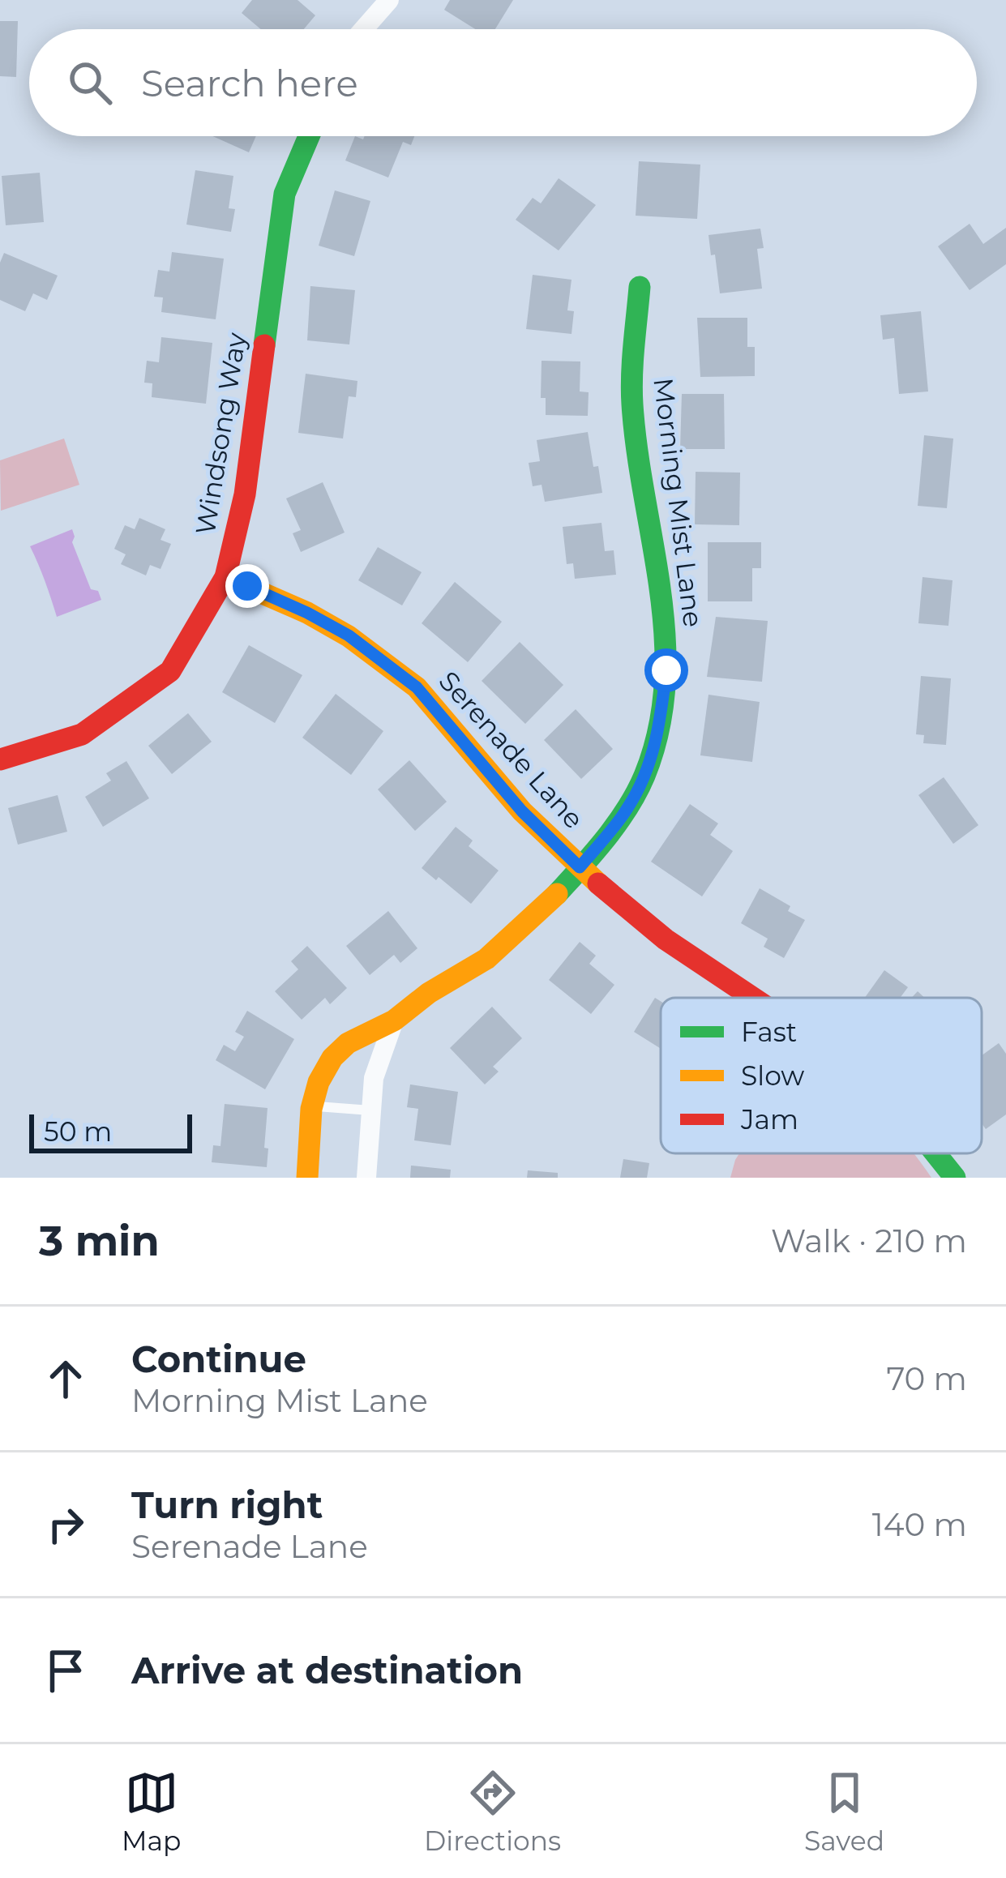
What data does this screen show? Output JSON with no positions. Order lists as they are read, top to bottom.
{
  "streets": {
    "street": ["Windsong Way", "Morning Mist Lane", "Serenade Lane"]
  },
  "crossings": [
    ["Windsong Way", "Serenade Lane"],
    ["Morning Mist Lane", "Serenade Lane"]
  ],
  "legend": ["Fast", "Slow", "Jam"],
  "scale_bar": "50 m",
  "page": {
    "search": "Search here",
    "scale": "50 m",
    "heading": ["3 min", "Walk · 210 m"],
    "list": [
      ["Continue", "Morning Mist Lane", "70 m"],
      ["Turn right", "Serenade Lane", "140 m"],
      "Arrive at destination"
    ],
    "nav": ["Map", "Directions", "Saved"]
  }
}
